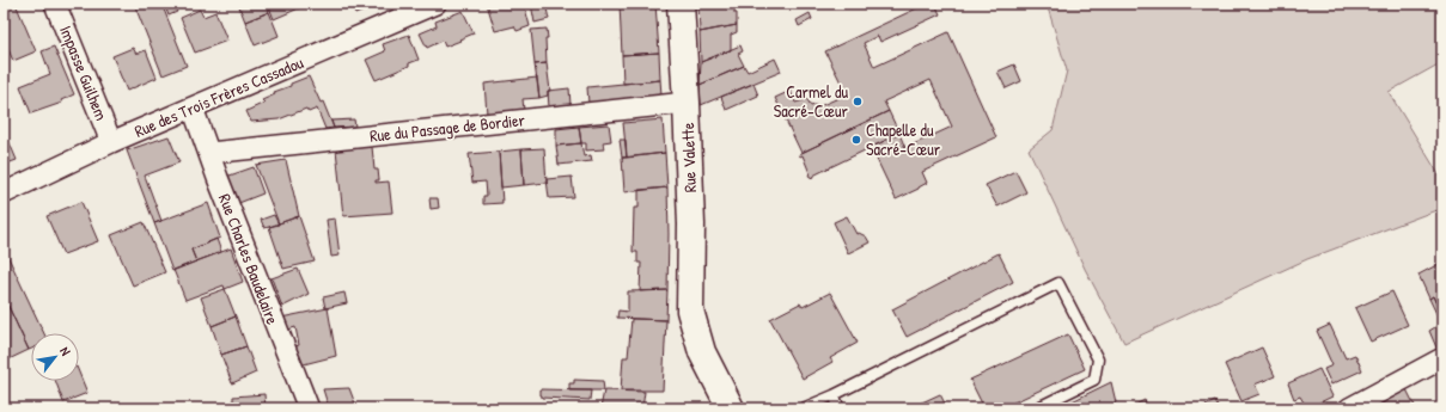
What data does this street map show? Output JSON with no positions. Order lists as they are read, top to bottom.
{
  "streets": {
    "main road": ["Rue Valette"],
    "street": [
      "Impasse Guilhem",
      "Rue des Trois Frères Cassadou",
      "Rue du Passage de Bordier",
      "Rue Charles Baudelaire"
    ]
  },
  "crossings": [
    ["Impasse Guilhem", "Rue des Trois Frères Cassadou"],
    ["Rue des Trois Frères Cassadou", "Rue Charles Baudelaire"],
    ["Rue du Passage de Bordier", "Rue Valette"],
    ["Rue du Passage de Bordier", "Rue Charles Baudelaire"]
  ],
  "places": ["Carmel du Sacré-Cœur", "Chapelle du Sacré-Cœur"],
  "north": "top right"
}
